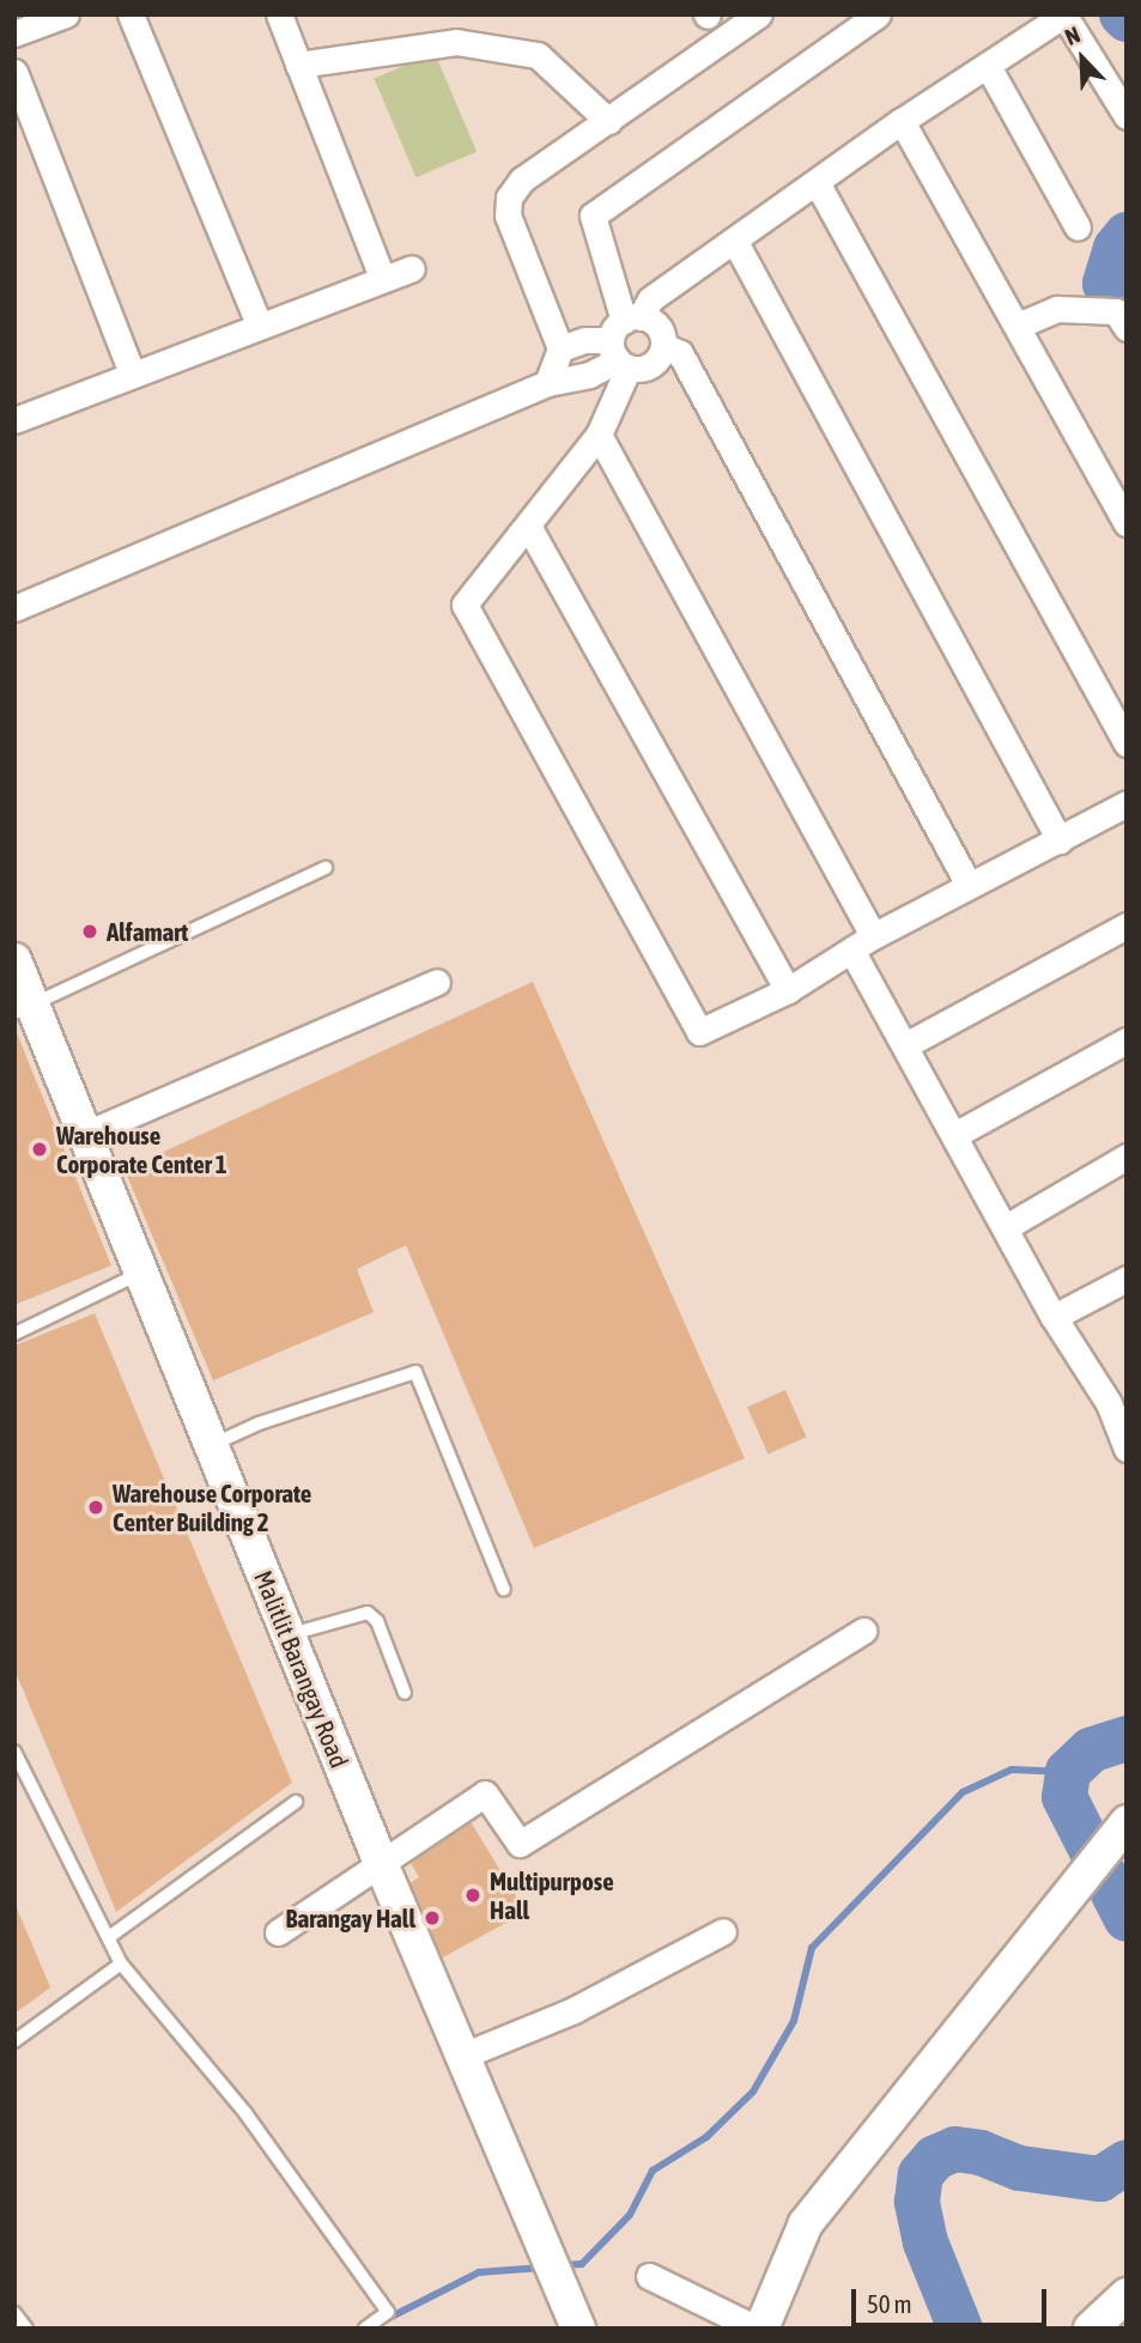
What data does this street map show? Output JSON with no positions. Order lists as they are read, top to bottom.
{
  "streets": {
    "street": ["Malitlit Barangay Road"]
  },
  "places": [
    "Alfamart",
    "Warehouse Corporate Center 1",
    "Warehouse Corporate Center Building 2",
    "Multipurpose Hall",
    "Barangay Hall"
  ],
  "scale_bar": "50 m",
  "north": "top left"
}
